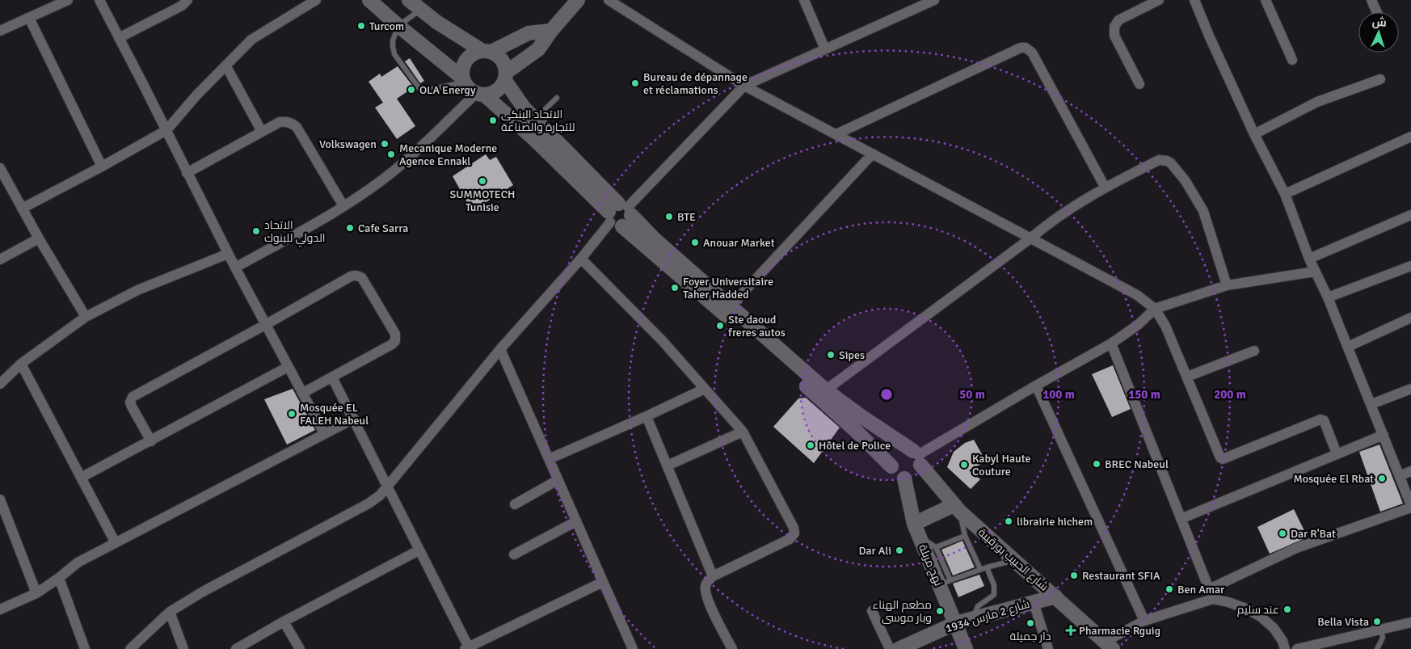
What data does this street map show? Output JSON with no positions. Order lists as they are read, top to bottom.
{
  "streets": {
    "main road": ["شارع الحبيب بورقيبة", "نهج مربلة", "شارع 2 مارس 1934"]
  },
  "crossings": [
    ["شارع الحبيب بورقيبة", "شارع 2 مارس 1934"],
    ["نهج مربلة", "شارع 2 مارس 1934"]
  ],
  "places": {
    "other": [
      "Turcom",
      "Bureau de dépannage et réclamations",
      "OLA Energy",
      "الاتحاد البنكي للتجارة والصناعة",
      "Volkswagen",
      "Mecanique Moderne Agence Ennakl",
      "SUMMOTECH Tunisie",
      "BTE",
      "Cafe Sarra",
      "الاتحاد الدولي للبنوك",
      "Anouar Market",
      "Foyer Universitaire Taher Hadded",
      "Ste daoud freres autos",
      "Sipes",
      "Mosquée EL FALEH Nabeul",
      "Hôtel de Police",
      "BREC Nabeul",
      "Kabyl Haute Couture",
      "Mosquée El Rbat",
      "librairie hichem",
      "Dar R'Bat",
      "Dar Ali",
      "Restaurant SFIA",
      "Ben Amar",
      "عند سليم",
      "مطعم الهناء وبار موسى",
      "Bella Vista",
      "دار جميلة"
    ],
    "health": ["Pharmacie Rguig"]
  },
  "north": "top",
  "rings": [
    "50 m",
    "100 m",
    "150 m",
    "200 m"
  ]
}
